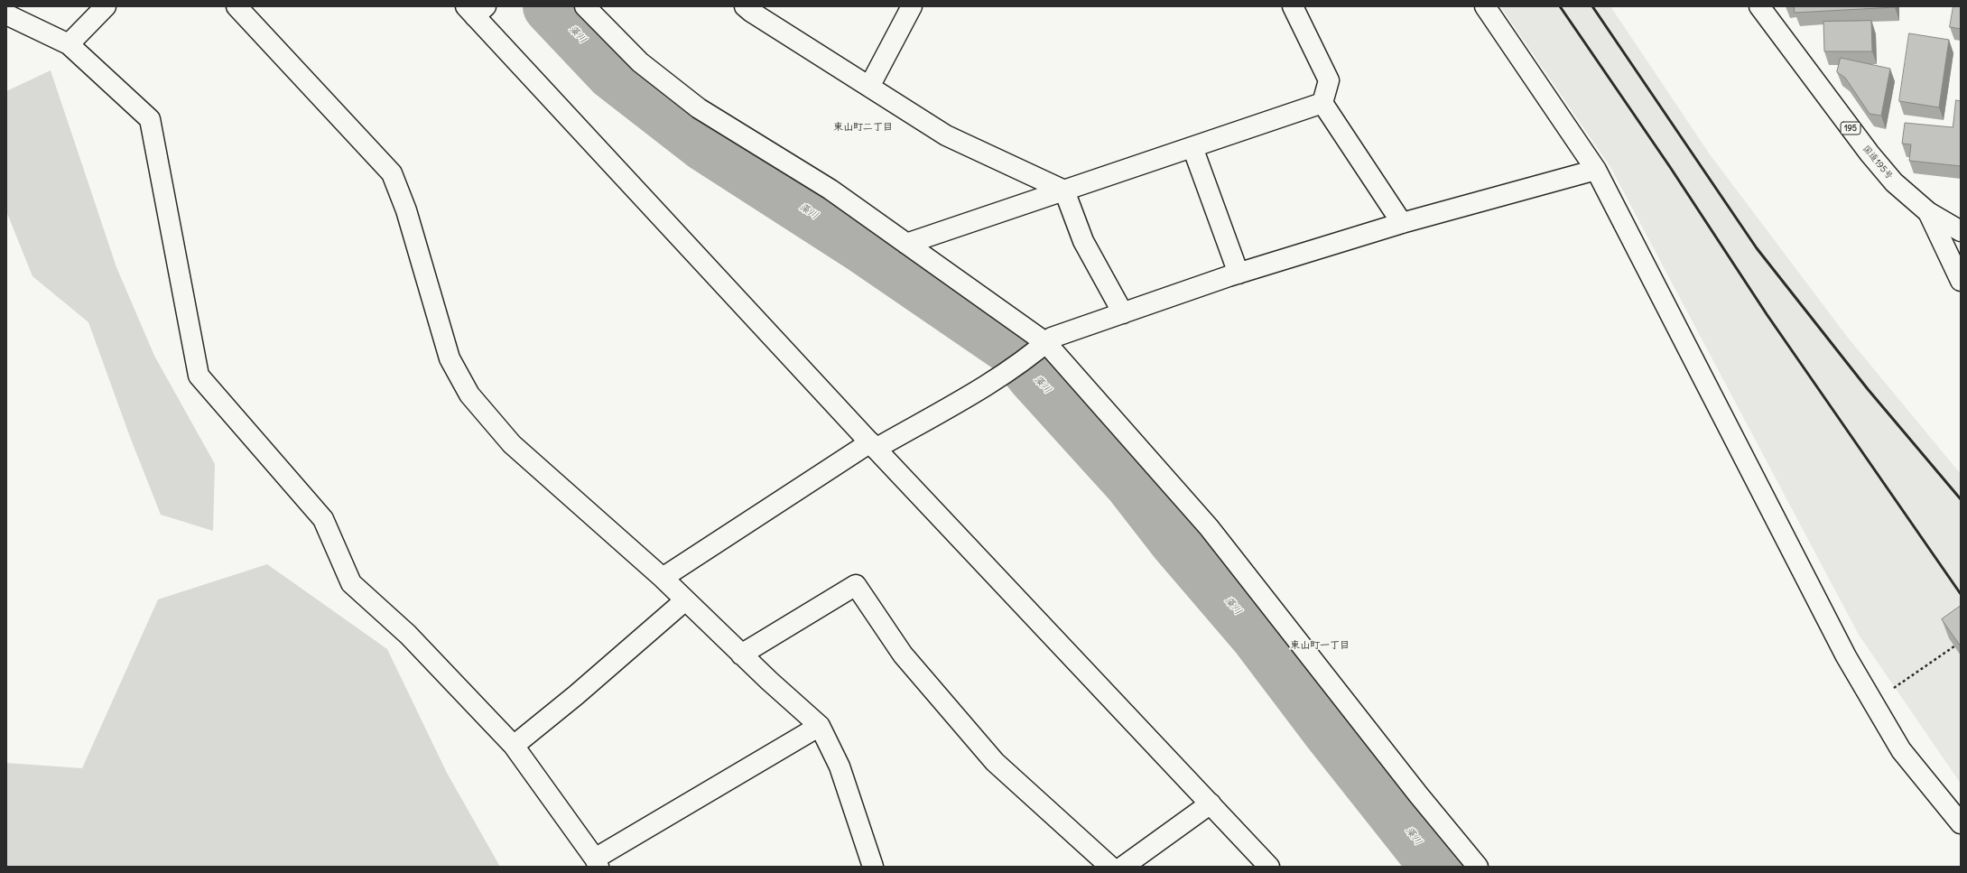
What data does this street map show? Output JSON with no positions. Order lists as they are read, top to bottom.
{
  "streets": {
    "main road": ["195", "国道195号"]
  },
  "districts": ["東山町二丁目", "東山町一丁目"],
  "water": ["藻川"]
}
